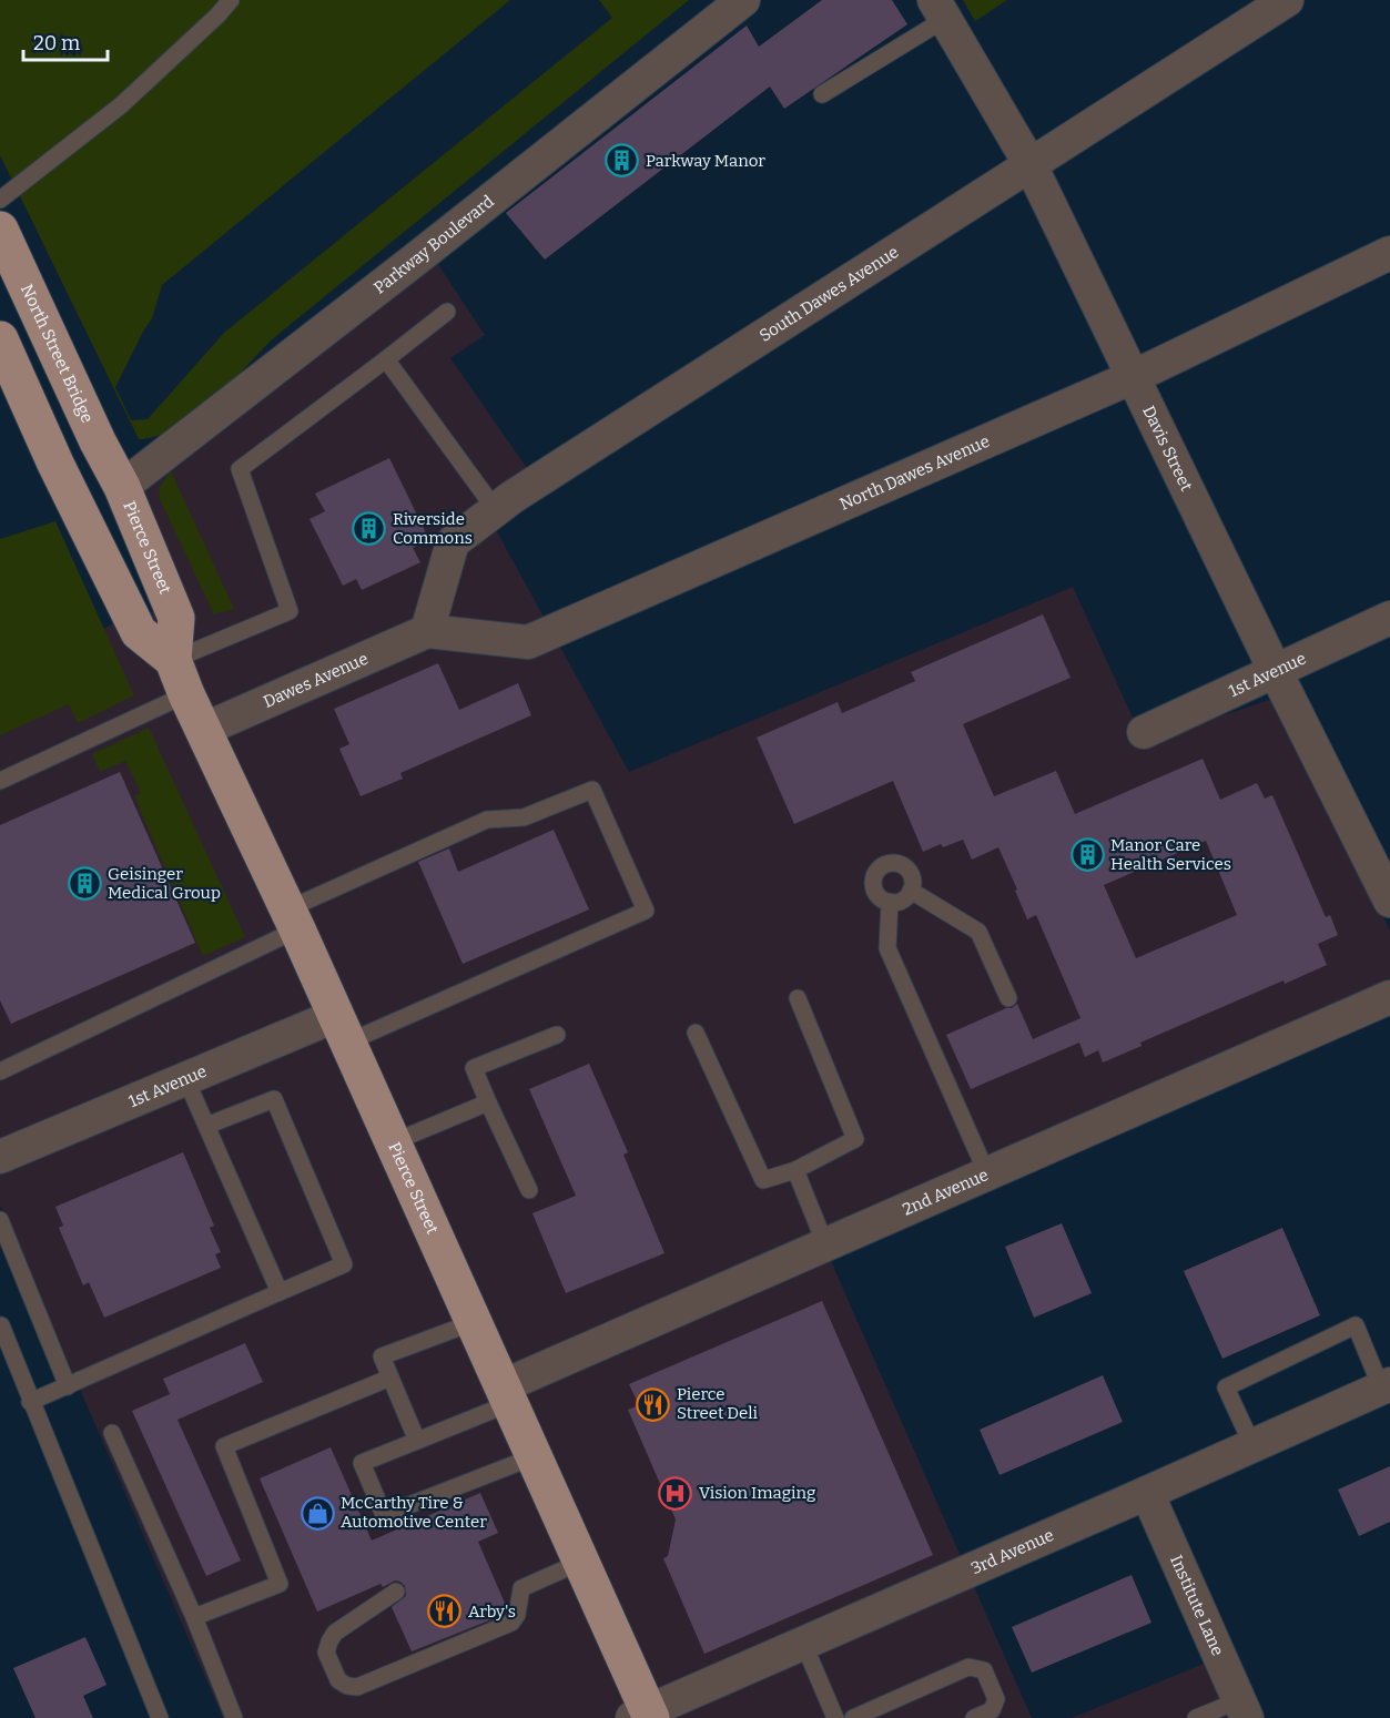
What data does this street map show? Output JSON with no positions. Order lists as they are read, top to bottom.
{
  "streets": {
    "main road": ["North Street Bridge", "Pierce Street"],
    "street": [
      "Parkway Boulevard",
      "South Dawes Avenue",
      "Davis Street",
      "North Dawes Avenue",
      "1st Avenue",
      "Dawes Avenue",
      "2nd Avenue",
      "3rd Avenue",
      "Institute Lane"
    ]
  },
  "crossings": [
    ["Parkway Boulevard", "Pierce Street"],
    ["South Dawes Avenue", "Davis Street"],
    ["South Dawes Avenue", "North Dawes Avenue"],
    ["South Dawes Avenue", "Dawes Avenue"],
    ["North Street Bridge", "Pierce Street"],
    ["Davis Street", "North Dawes Avenue"],
    ["Davis Street", "1st Avenue"],
    ["North Dawes Avenue", "Dawes Avenue"],
    ["Pierce Street", "1st Avenue"],
    ["Pierce Street", "Dawes Avenue"],
    ["Pierce Street", "2nd Avenue"],
    ["Pierce Street", "3rd Avenue"],
    ["3rd Avenue", "Institute Lane"]
  ],
  "places": {
    "building": [
      "Parkway Manor",
      "Riverside Commons",
      "Manor Care Health Services",
      "Geisinger Medical Group"
    ],
    "restaurant": ["Pierce Street Deli", "Arby's"],
    "hospital": ["Vision Imaging"],
    "shop": ["McCarthy Tire & Automotive Center"]
  },
  "scale_bar": "20 m"
}
